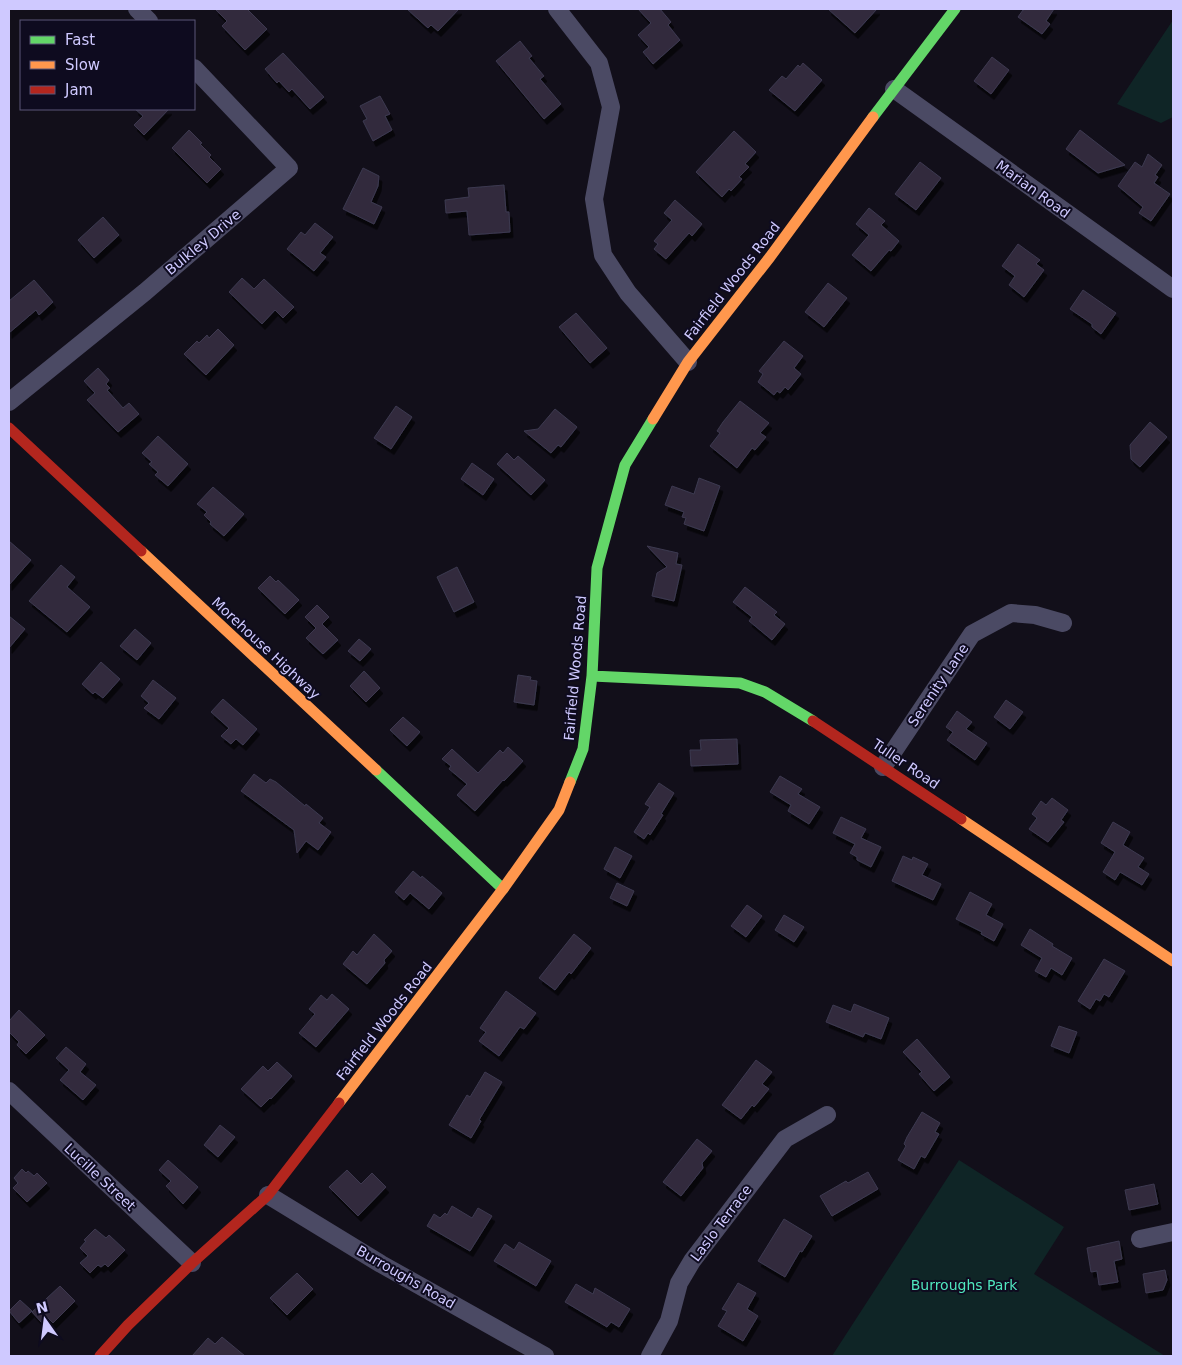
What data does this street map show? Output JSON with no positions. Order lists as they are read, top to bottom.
{
  "streets": {
    "main road": ["Fairfield Woods Road", "Morehouse Highway", "Tuller Road"],
    "street": [
      "Marian Road",
      "Bulkley Drive",
      "Serenity Lane",
      "Lucille Street",
      "Laslo Terrace",
      "Burroughs Road"
    ]
  },
  "crossings": [
    ["Marian Road", "Fairfield Woods Road"],
    ["Fairfield Woods Road", "Morehouse Highway"],
    ["Fairfield Woods Road", "Tuller Road"],
    ["Fairfield Woods Road", "Lucille Street"],
    ["Fairfield Woods Road", "Burroughs Road"],
    ["Serenity Lane", "Tuller Road"]
  ],
  "parks": ["Burroughs Park"],
  "legend": ["Fast", "Slow", "Jam"],
  "north": "top"
}
